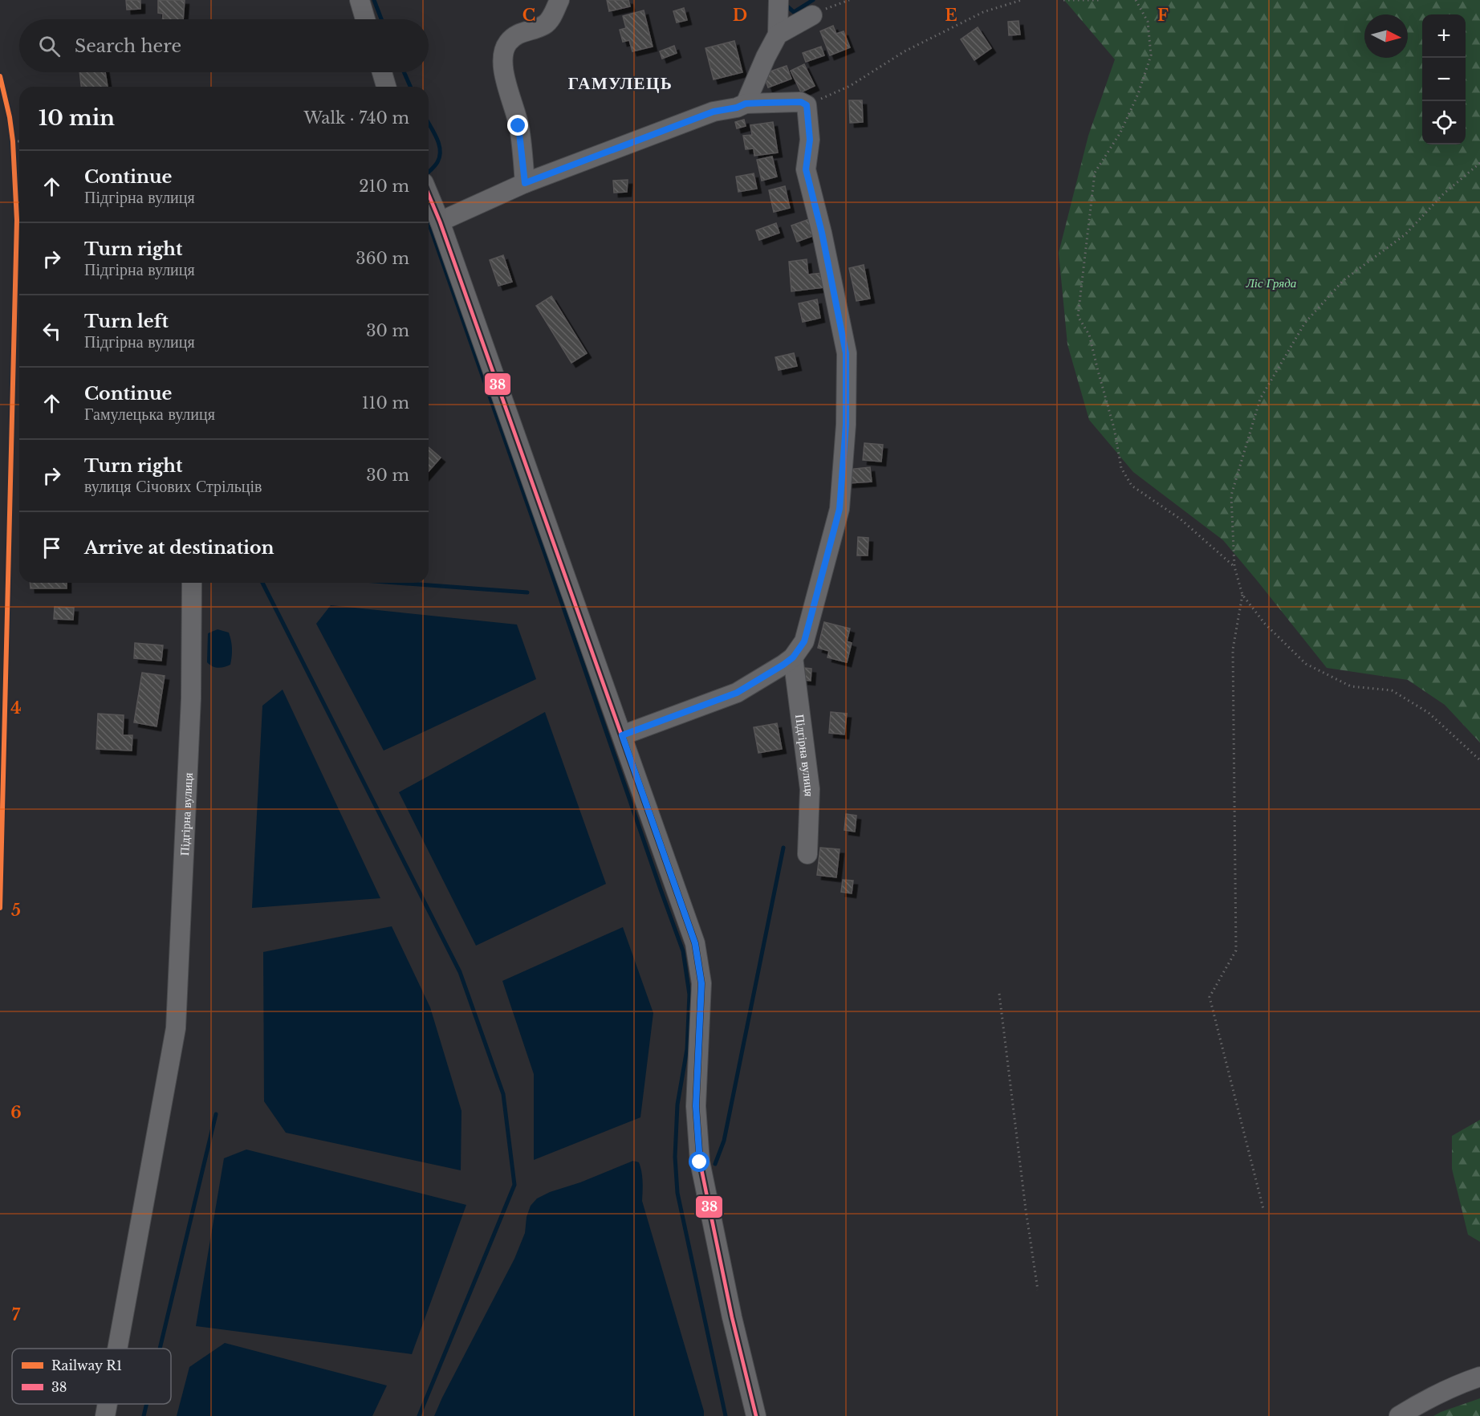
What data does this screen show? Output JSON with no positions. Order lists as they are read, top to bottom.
{
  "streets": {
    "street": ["Підгірна вулиця"]
  },
  "districts": ["ГАМУЛЕЦЬ"],
  "parks": ["Ліс Гряда"],
  "lines": ["rail line R1", "transit line 38"],
  "legend": ["Railway R1", "38"],
  "north": "right",
  "page": {
    "map_buttons": ["+", "−"],
    "search": "Search here",
    "heading": ["10 min", "Walk · 740 m"],
    "list": [
      ["Continue", "Підгірна вулиця", "210 m"],
      ["Turn right", "Підгірна вулиця", "360 m"],
      ["Turn left", "Підгірна вулиця", "30 m"],
      ["Continue", "Гамулецька вулиця", "110 m"],
      ["Turn right", "вулиця Січових Стрільців", "30 m"],
      "Arrive at destination"
    ]
  },
  "grid": {
    "columns": [
      "C",
      "D",
      "E",
      "F"
    ],
    "rows": [
      "4",
      "5",
      "6",
      "7"
    ]
  }
}
